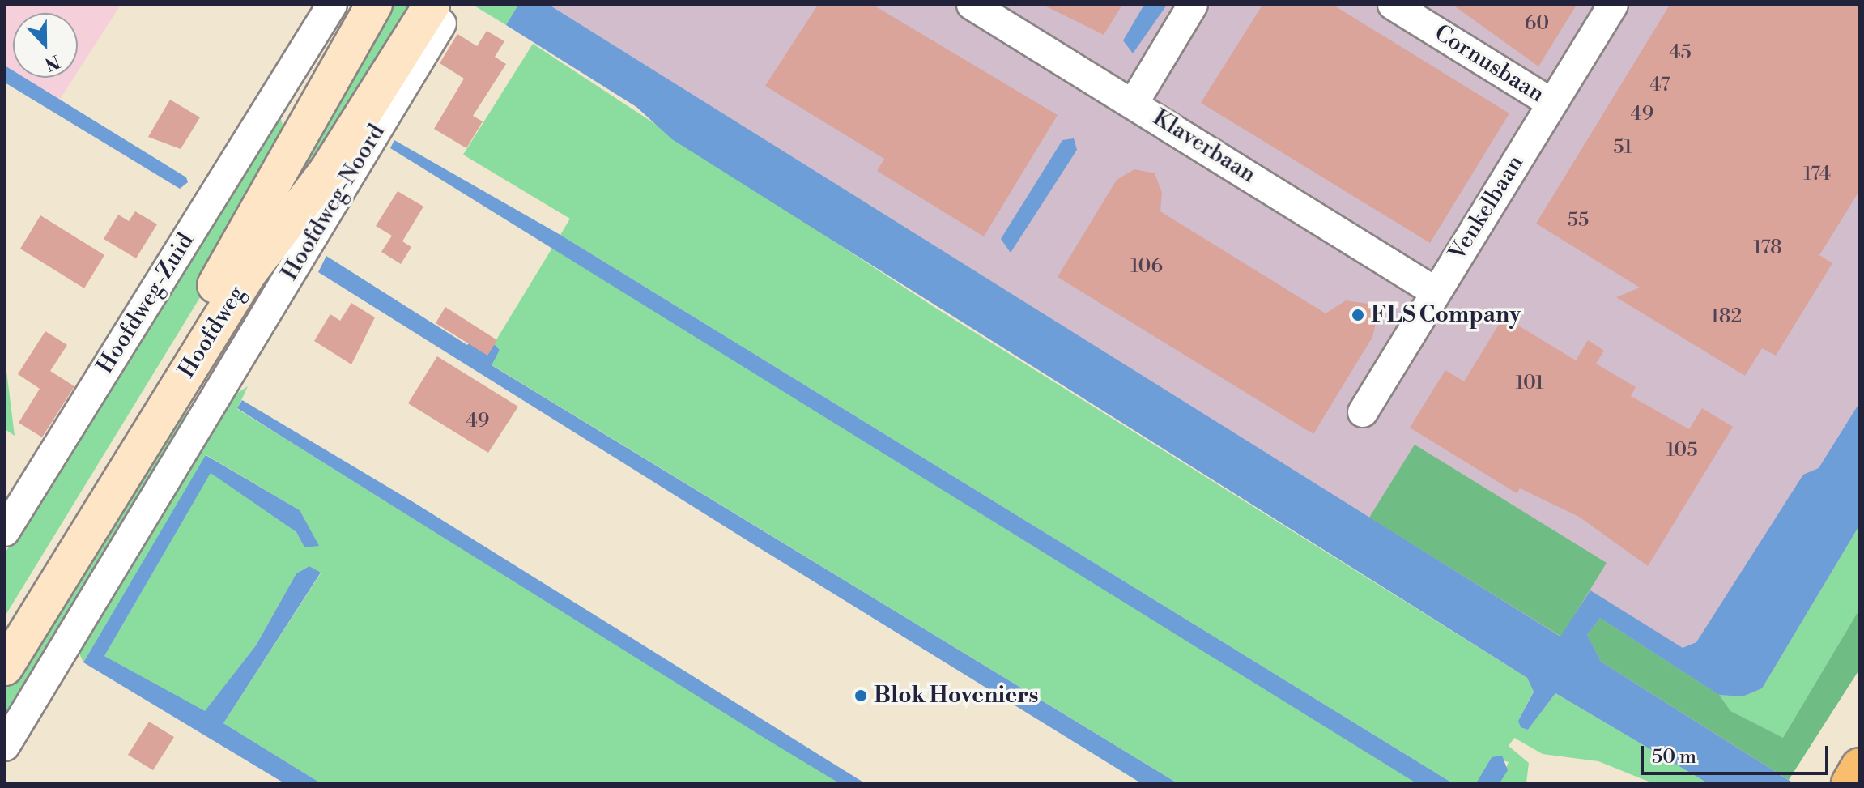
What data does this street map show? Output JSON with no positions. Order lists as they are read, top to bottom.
{
  "streets": {
    "main road": ["Hoofdweg"],
    "street": [
      "Cornusbaan",
      "Klaverbaan",
      "Hoofdweg-Noord",
      "Venkelbaan",
      "Hoofdweg-Zuid"
    ]
  },
  "crossings": [
    ["Cornusbaan", "Venkelbaan"],
    ["Klaverbaan", "Venkelbaan"],
    ["Hoofdweg-Noord", "Hoofdweg"]
  ],
  "places": ["FLS Company", "Blok Hoveniers"],
  "house_numbers": [
    "60",
    "45",
    "47",
    "49",
    "51",
    "174",
    "55",
    "178",
    "106",
    "182",
    "101",
    "49",
    "105"
  ],
  "scale_bar": "50 m",
  "north": "bottom"
}
